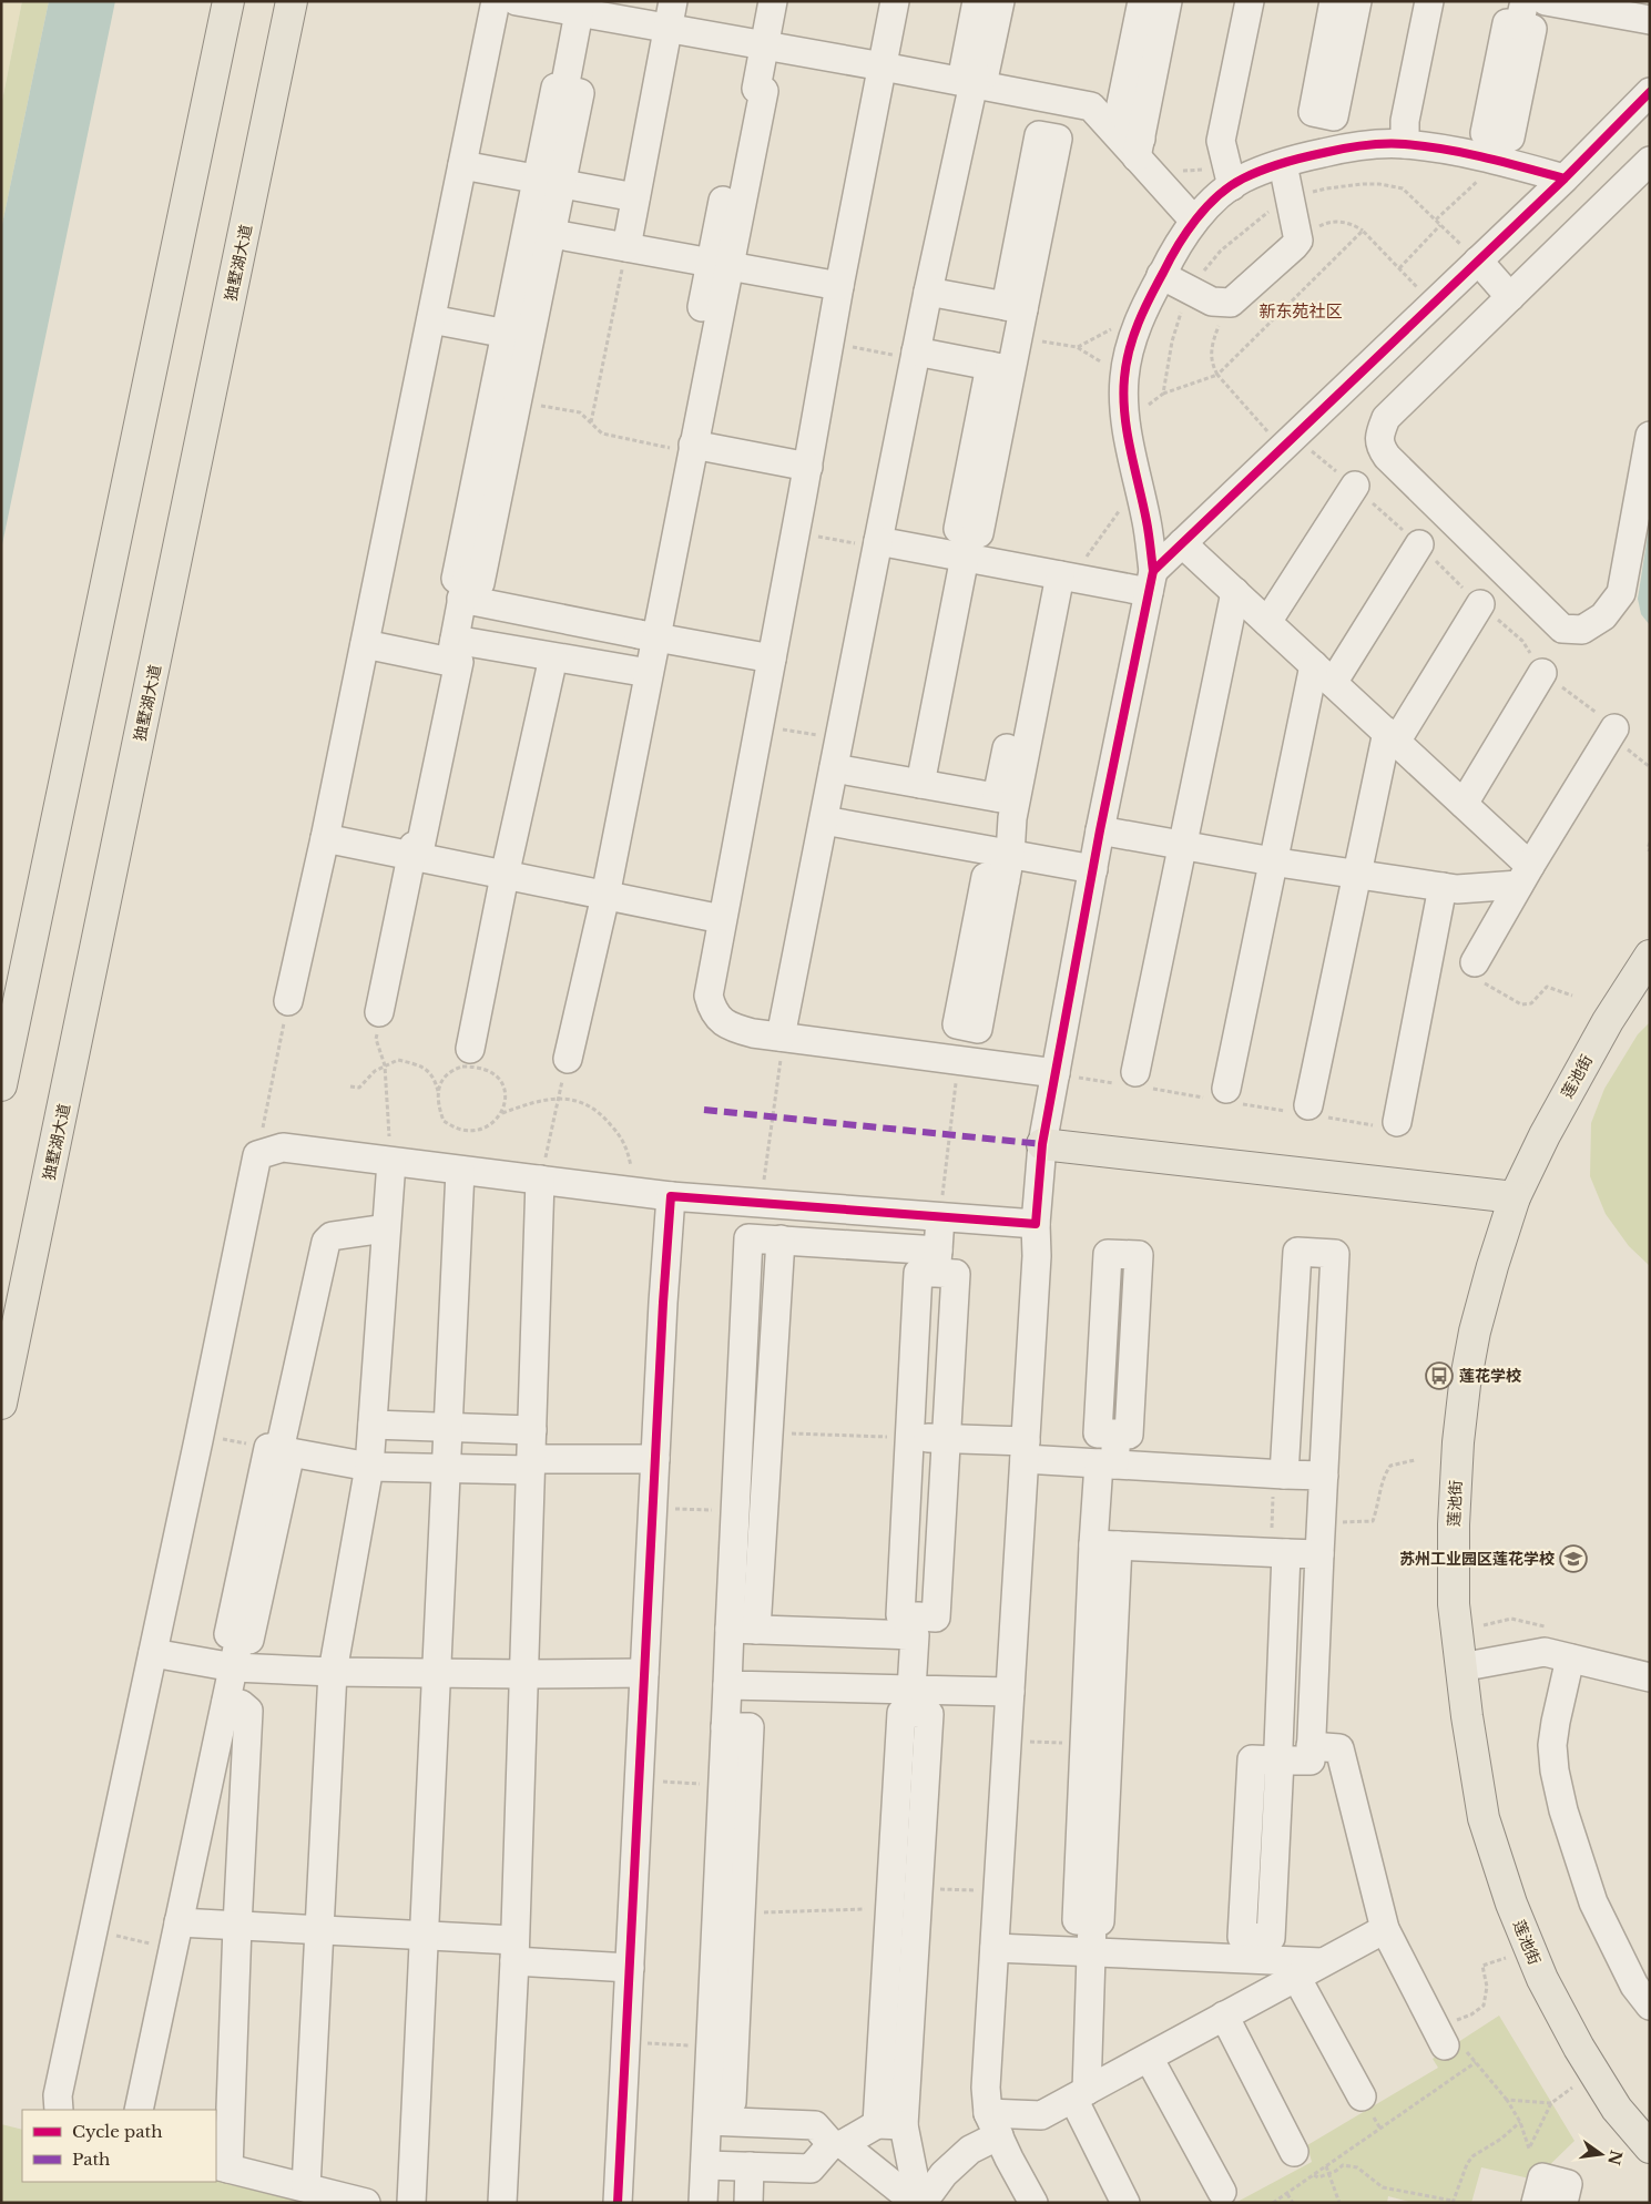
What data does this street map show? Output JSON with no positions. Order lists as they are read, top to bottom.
{
  "streets": {
    "main road": ["独墅湖大道", "莲池街"]
  },
  "districts": ["新东苑社区"],
  "places": {
    "bus stop": ["莲花学校"],
    "school or university": ["苏州工业园区莲花学校"]
  },
  "legend": ["Cycle path", "Path"],
  "north": "right"
}
